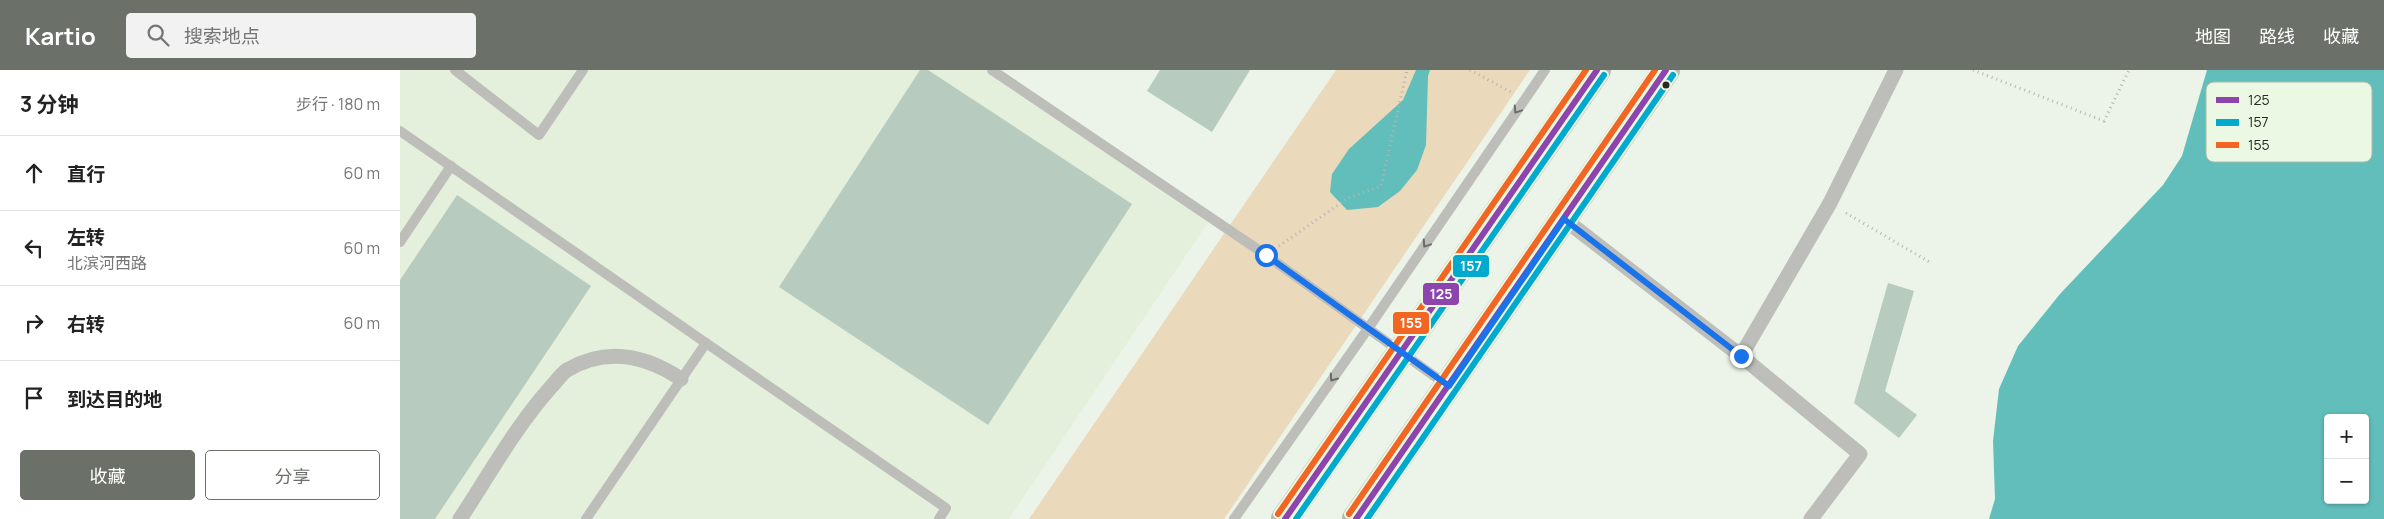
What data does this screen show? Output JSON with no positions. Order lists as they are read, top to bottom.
{
  "lines": ["transit line 125", "transit line 155", "transit line 157"],
  "legend": ["125", "157", "155"],
  "page": {
    "header": "Kartio",
    "search": "搜索地点",
    "nav": ["地图", "路线", "收藏"],
    "heading": ["3 分钟", "步行 · 180 m"],
    "list": [
      ["直行", "60 m"],
      ["左转", "北滨河西路", "60 m"],
      ["右转", "60 m"],
      "到达目的地"
    ],
    "map_buttons": ["+", "−"],
    "buttons": ["收藏", "分享"]
  }
}
